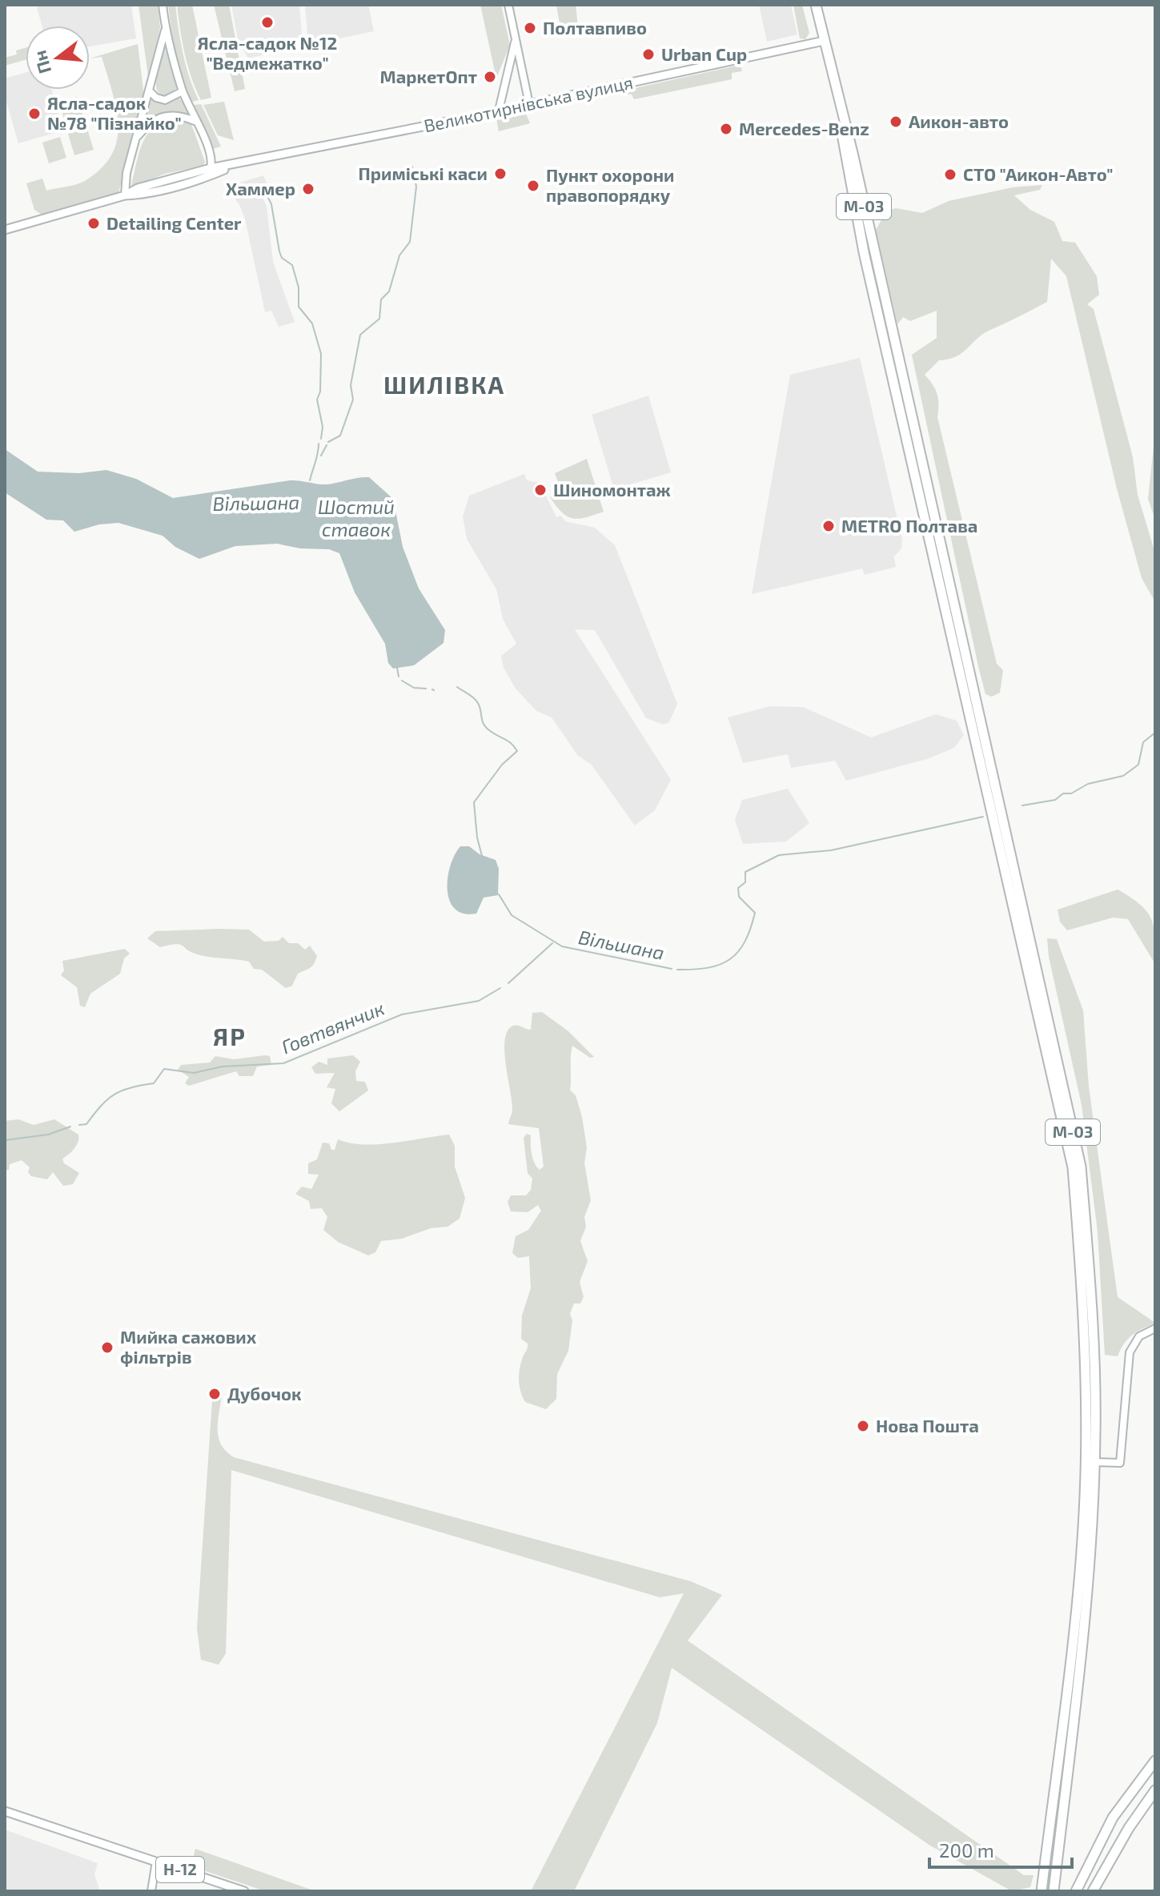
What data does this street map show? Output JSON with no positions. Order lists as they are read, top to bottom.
{
  "streets": {
    "highway": ["М-03"],
    "main road": ["Великотирнівська вулиця", "Н-12"]
  },
  "crossings": [
    ["Великотирнівська вулиця", "М-03"]
  ],
  "districts": ["ШИЛІВКА", "ЯР"],
  "water": ["Вільшана", "Шостий ставок", "Говтвянчик"],
  "places": [
    "Ясла-садок №12 \"Ведмежатко\"",
    "Полтавпиво",
    "Urban Cup",
    "МаркетОпт",
    "Ясла-садок №78 \"Пізнайко\"",
    "Аикон-авто",
    "Mercedes-Benz",
    "Приміські каси",
    "СТО \"Аикон-Авто\"",
    "Пункт охорони правопорядку",
    "Хаммер",
    "Detailing Center",
    "Шиномонтаж",
    "METRO Полтава",
    "Мийка сажових фільтрів",
    "Дубочок",
    "Нова Пошта"
  ],
  "scale_bar": "200 m",
  "north": "left"
}
